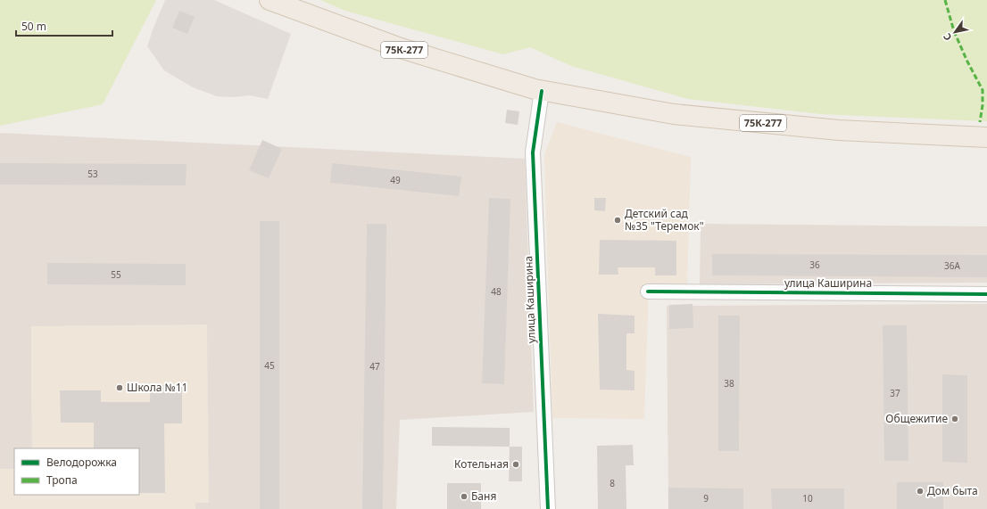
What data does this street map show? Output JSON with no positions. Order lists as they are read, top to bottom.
{
  "streets": {
    "main road": ["75К-277"],
    "street": ["улица Каширина"]
  },
  "crossings": [
    ["75К-277", "улица Каширина"]
  ],
  "places": [
    "Детский сад №35 \"Теремок\"",
    "Школа №11",
    "Общежитие",
    "Котельная",
    "Дом быта",
    "Баня"
  ],
  "house_numbers": [
    "53",
    "49",
    "36",
    "36А",
    "55",
    "48",
    "45",
    "47",
    "38",
    "37",
    "8",
    "9",
    "10"
  ],
  "legend": ["Велодорожка", "Тропа"],
  "scale_bar": "50 m",
  "north": "bottom left"
}
